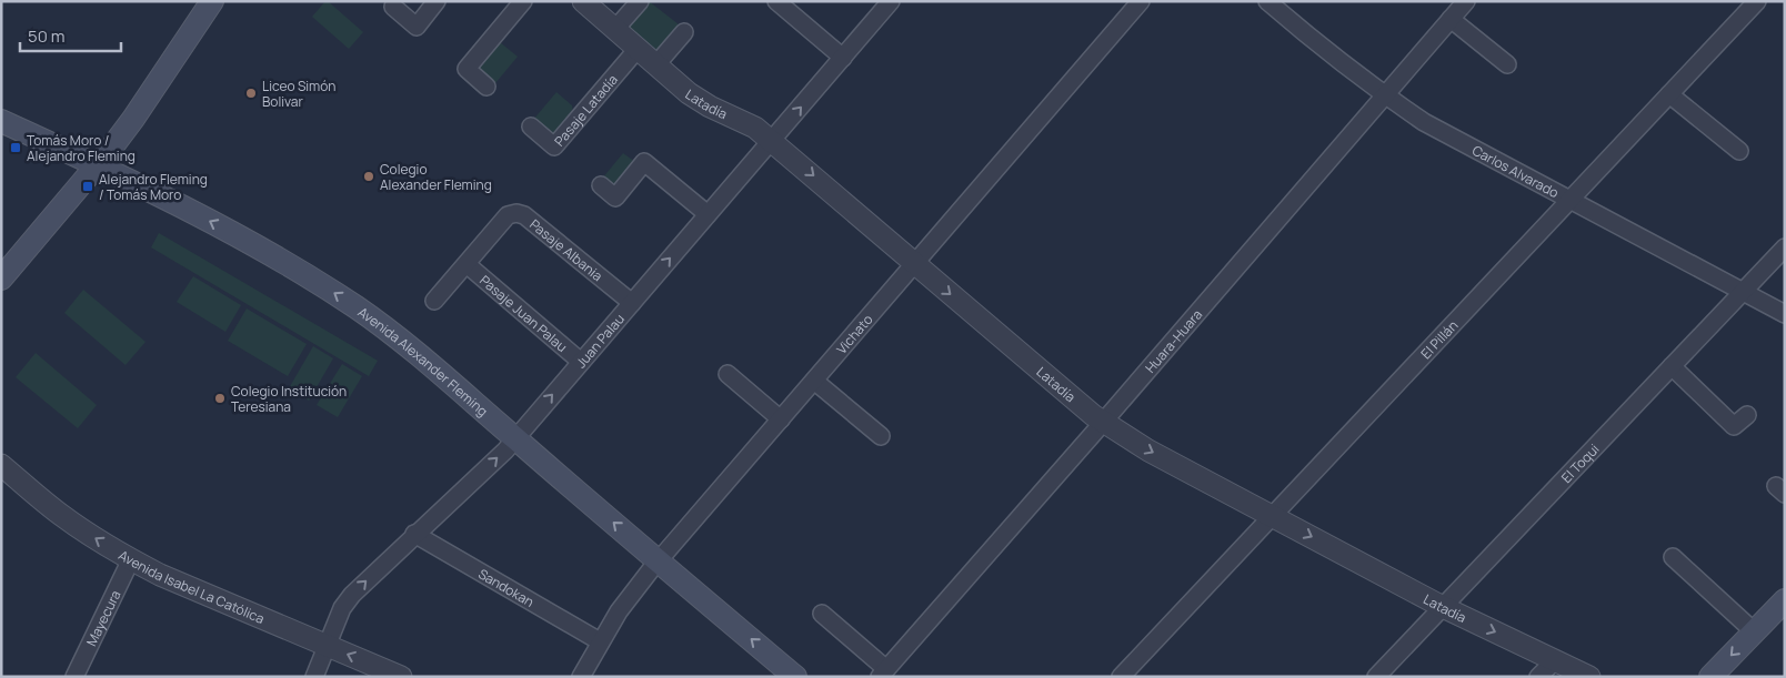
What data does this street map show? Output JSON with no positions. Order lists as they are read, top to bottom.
{
  "streets": {
    "main road": ["Avenida Alexander Fleming"],
    "street": [
      "Latadía",
      "Pasaje Latadía",
      "Carlos Alvarado",
      "Pasaje Albania",
      "Pasaje Juan Palau",
      "Vichato",
      "El Pillán",
      "Juan Palau",
      "Huara-Huara",
      "El Toqui",
      "Avenida Isabel La Católica",
      "Sandokan",
      "Mayecura"
    ]
  },
  "crossings": [
    ["Latadía", "Pasaje Latadía"],
    ["Latadía", "Vichato"],
    ["Latadía", "El Pillán"],
    ["Latadía", "Juan Palau"],
    ["Latadía", "Huara-Huara"],
    ["Latadía", "El Toqui"],
    ["Carlos Alvarado", "El Pillán"],
    ["Carlos Alvarado", "Huara-Huara"],
    ["Carlos Alvarado", "El Toqui"],
    ["Pasaje Albania", "Pasaje Juan Palau"],
    ["Pasaje Albania", "Juan Palau"],
    ["Pasaje Juan Palau", "Juan Palau"],
    ["Vichato", "Avenida Alexander Fleming"],
    ["Vichato", "Sandokan"],
    ["Juan Palau", "Avenida Alexander Fleming"],
    ["Juan Palau", "Avenida Isabel La Católica"],
    ["Juan Palau", "Sandokan"],
    ["Avenida Isabel La Católica", "Mayecura"]
  ],
  "one_way": [
    "Latadía",
    "Juan Palau",
    "Avenida Alexander Fleming",
    "Avenida Isabel La Católica"
  ],
  "places": {
    "other": ["Liceo Simón Bolivar", "Colegio Alexander Fleming", "Colegio Institución Teresiana"],
    "transit": ["Tomás Moro / Alejandro Fleming", "Alejandro Fleming / Tomás Moro"]
  },
  "scale_bar": "50 m"
}
